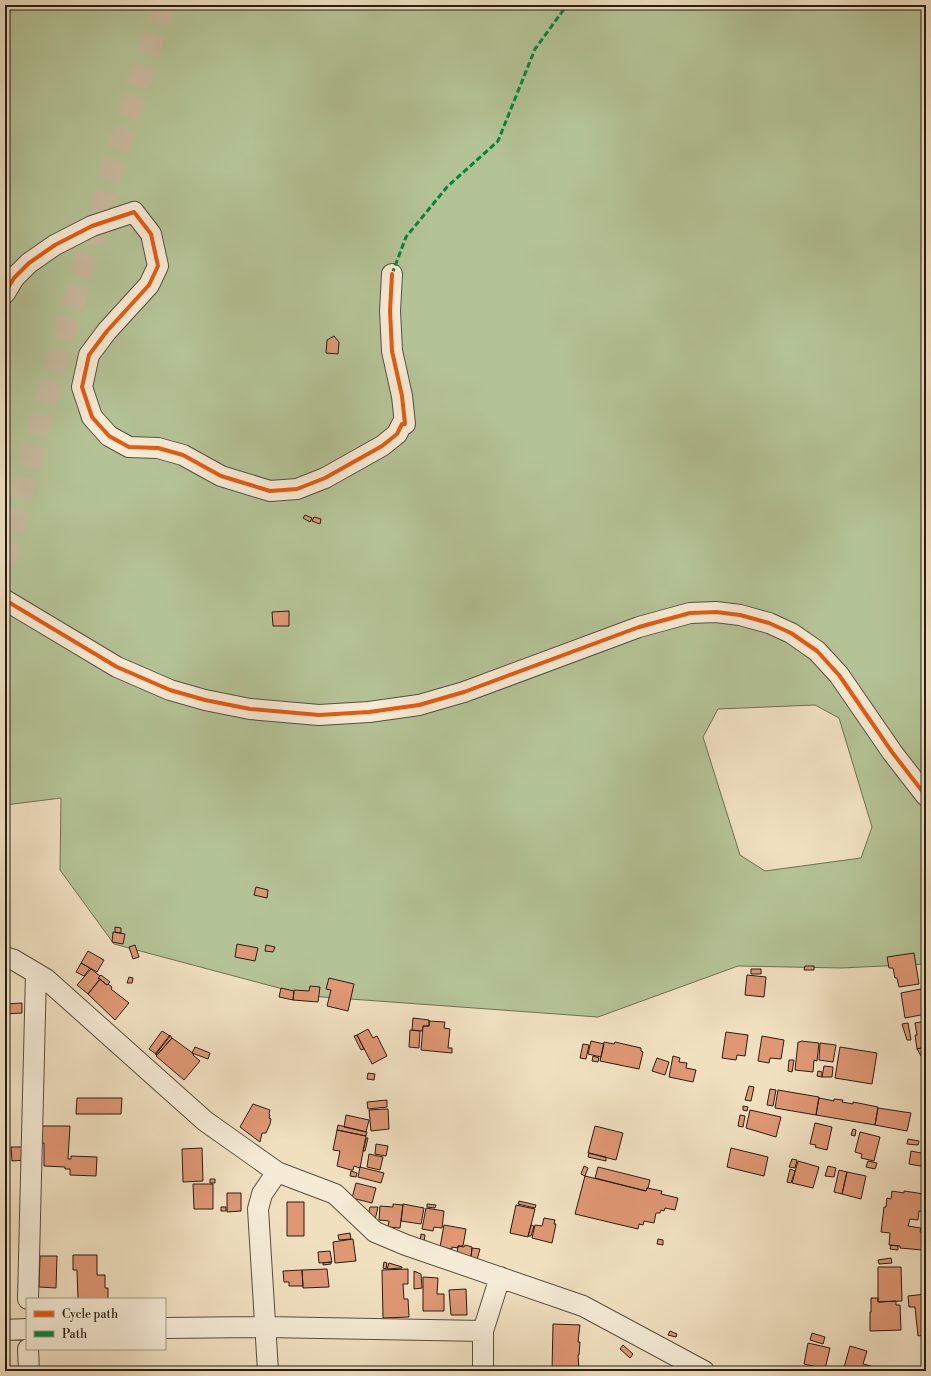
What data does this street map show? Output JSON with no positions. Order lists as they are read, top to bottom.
{
  "legend": ["Cycle path", "Path"]
}
